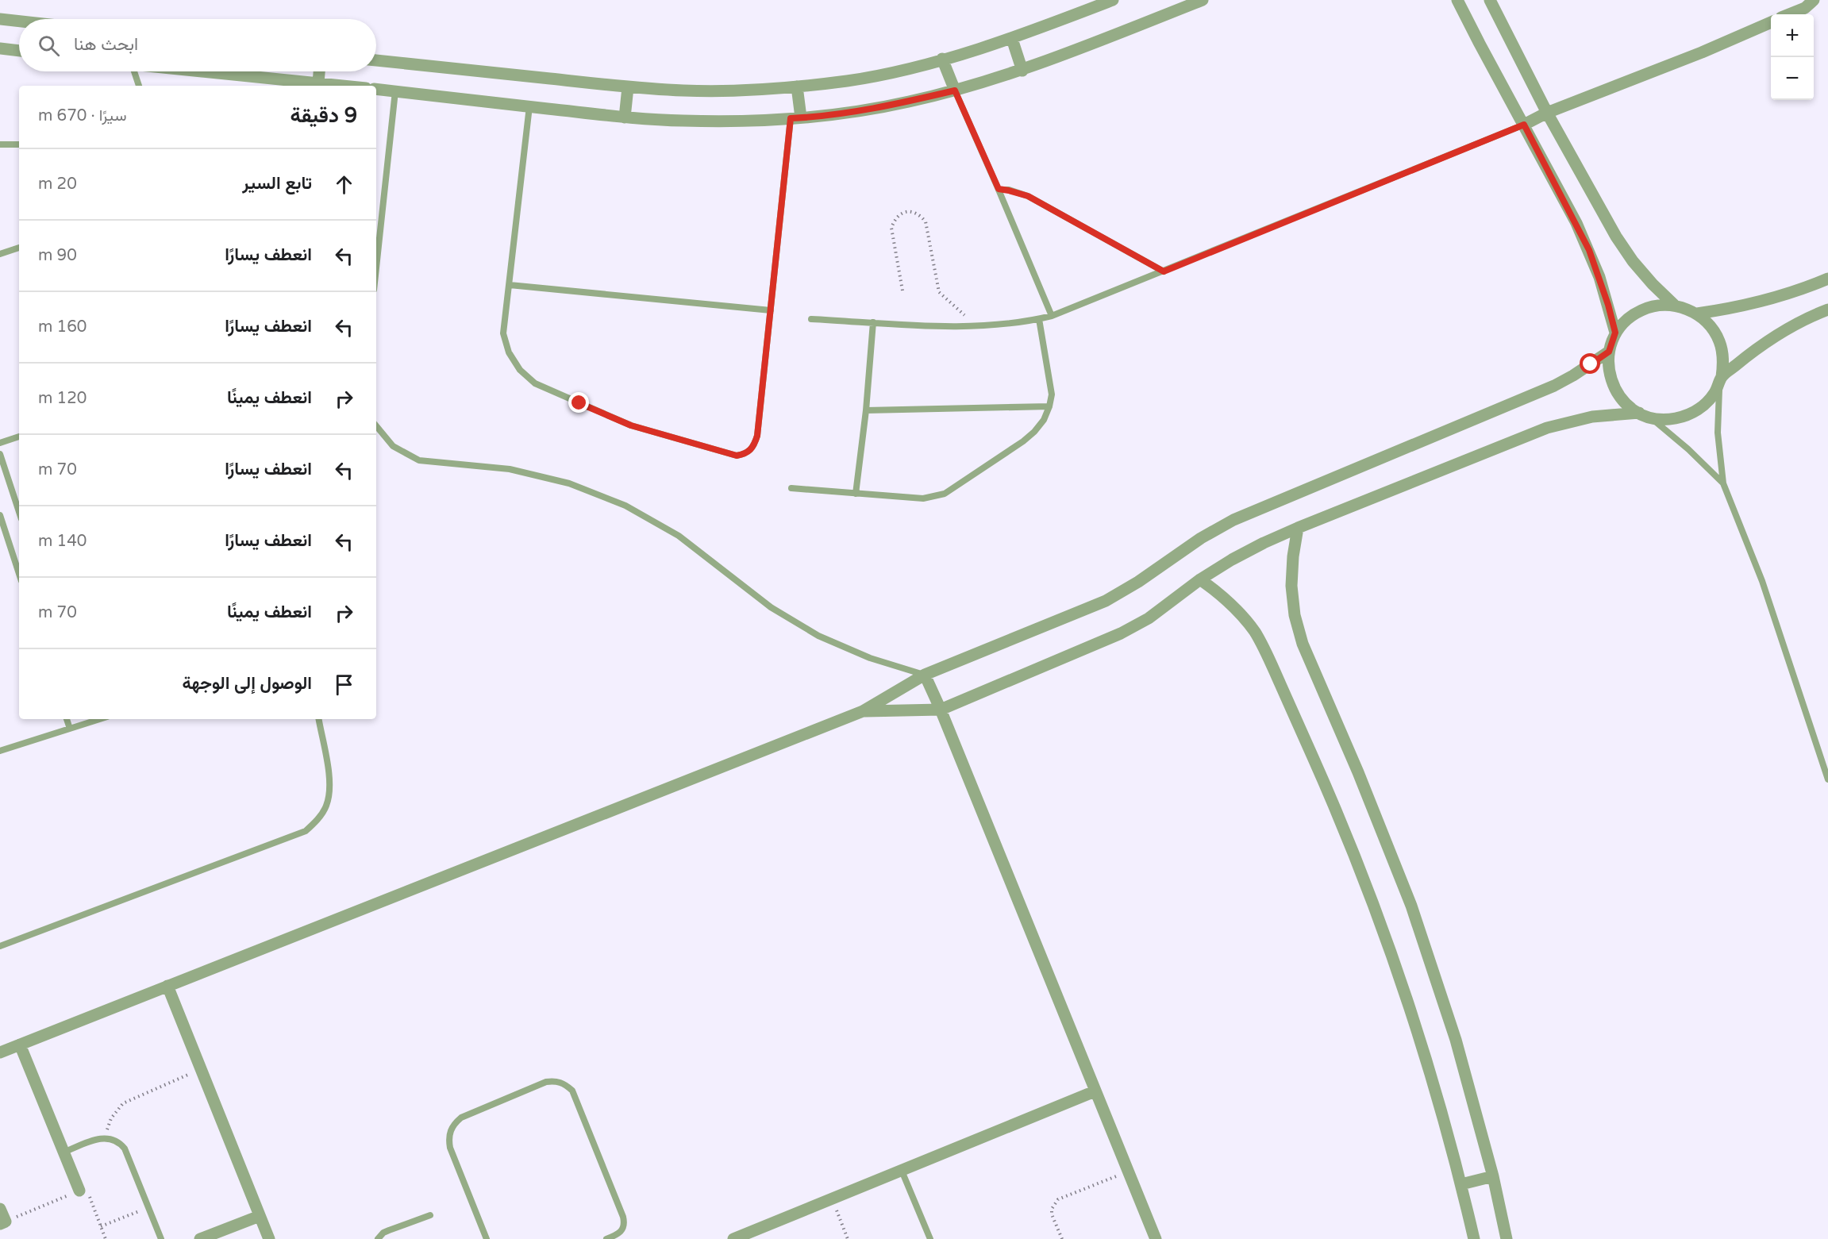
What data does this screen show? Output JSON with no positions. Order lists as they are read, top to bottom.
{
  "page": {
    "map_buttons": ["+", "−"],
    "search": "ابحث هنا",
    "heading": ["9 دقيقة", "سيرًا · 670 m"],
    "list": [
      ["تابع السير", "20 m"],
      ["انعطف يسارًا", "90 m"],
      ["انعطف يسارًا", "160 m"],
      ["انعطف يمينًا", "120 m"],
      ["انعطف يسارًا", "70 m"],
      ["انعطف يسارًا", "140 m"],
      ["انعطف يمينًا", "70 m"],
      "الوصول إلى الوجهة"
    ]
  }
}
